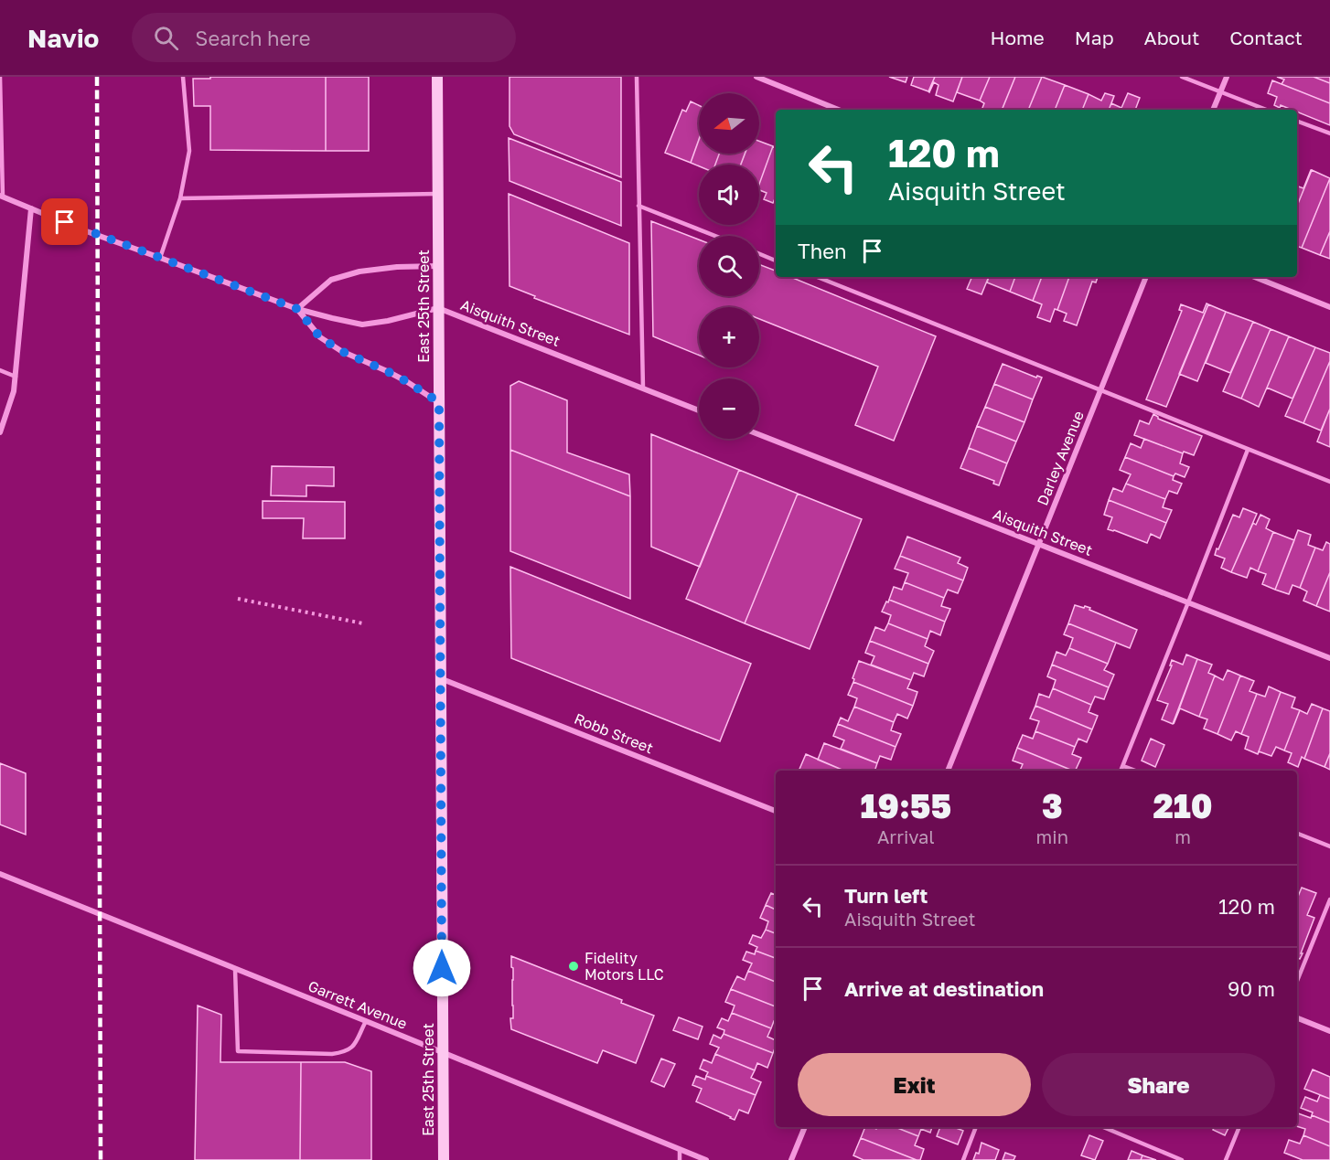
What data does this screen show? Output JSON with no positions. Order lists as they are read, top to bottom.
{
  "streets": {
    "main road": ["East 25th Street"],
    "street": [
      "Aisquith Street",
      "Darley Avenue",
      "Robb Street",
      "Garrett Avenue"
    ]
  },
  "crossings": [
    ["East 25th Street", "Aisquith Street"],
    ["East 25th Street", "Robb Street"],
    ["East 25th Street", "Garrett Avenue"],
    ["Aisquith Street", "Darley Avenue"]
  ],
  "places": ["Fidelity Motors LLC"],
  "north": "left",
  "page": {
    "header": "Navio",
    "search": "Search here",
    "nav": [
      "Home",
      "Map",
      "About",
      "Contact"
    ],
    "map_buttons": ["+", "−"],
    "turn": ["120 m", "Aisquith Street"],
    "then": "Then",
    "eta": [
      "19:55",
      "Arrival",
      "3",
      "min",
      "210",
      "m"
    ],
    "list": [
      {
        "name": "Turn left",
        "note": "Aisquith Street",
        "value": "120 m"
      },
      {
        "name": "Arrive at destination",
        "value": "90 m"
      }
    ],
    "buttons": ["Exit", "Share"]
  }
}
